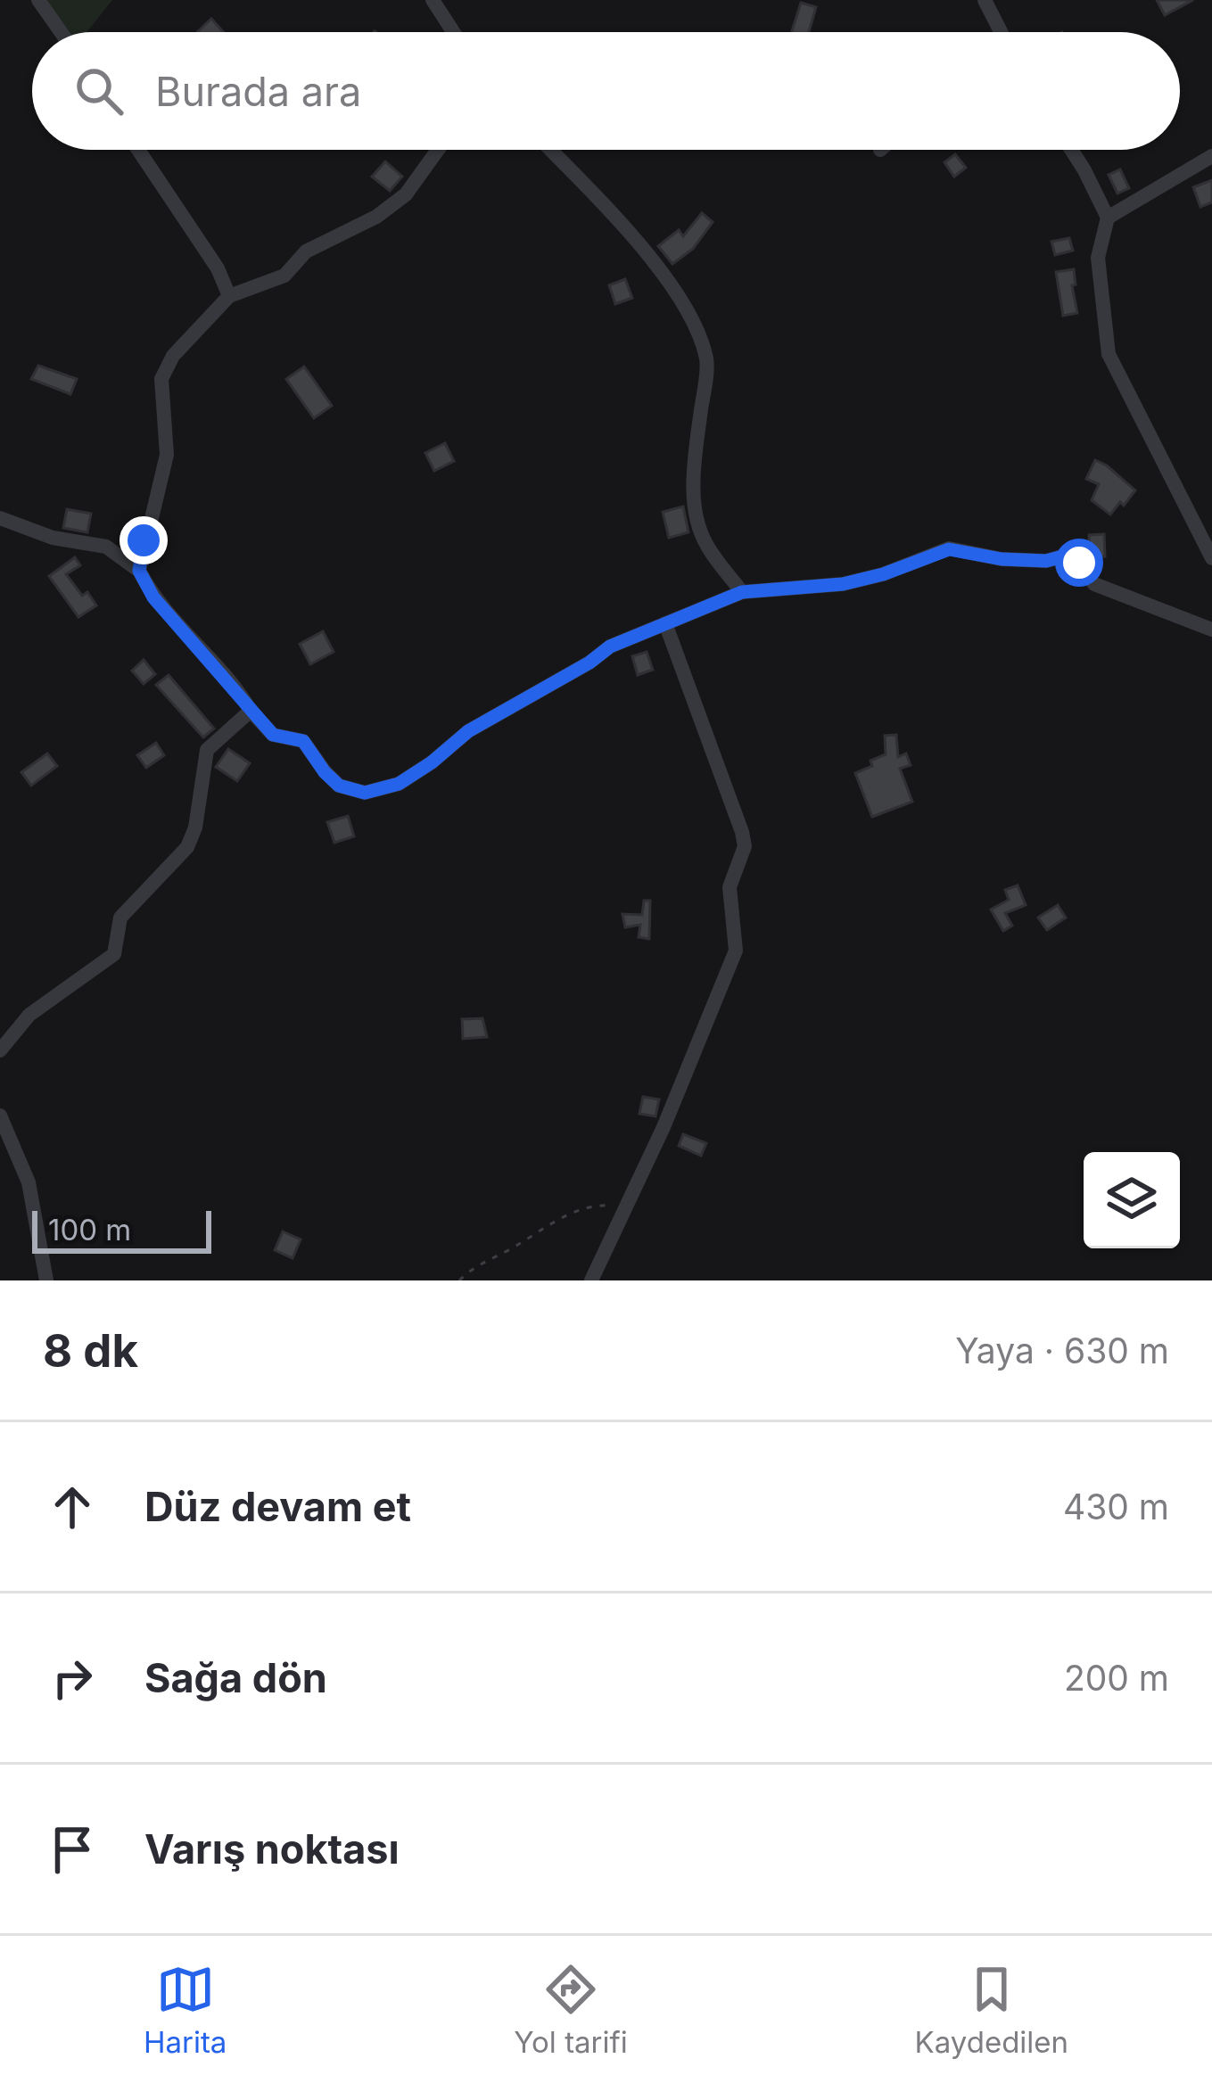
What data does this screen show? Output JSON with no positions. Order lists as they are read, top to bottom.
{
  "scale_bar": "100 m",
  "page": {
    "search": "Burada ara",
    "scale": "100 m",
    "heading": ["8 dk", "Yaya · 630 m"],
    "list": [
      ["Düz devam et", "430 m"],
      ["Sağa dön", "200 m"],
      "Varış noktası"
    ],
    "nav": ["Harita", "Yol tarifi", "Kaydedilen"]
  }
}
